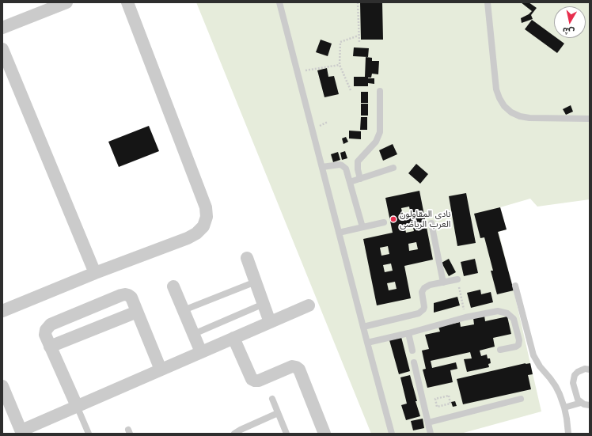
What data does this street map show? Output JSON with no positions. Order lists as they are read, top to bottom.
{
  "places": ["نادى المقاولون العرب الرياضى"],
  "north": "bottom"
}
